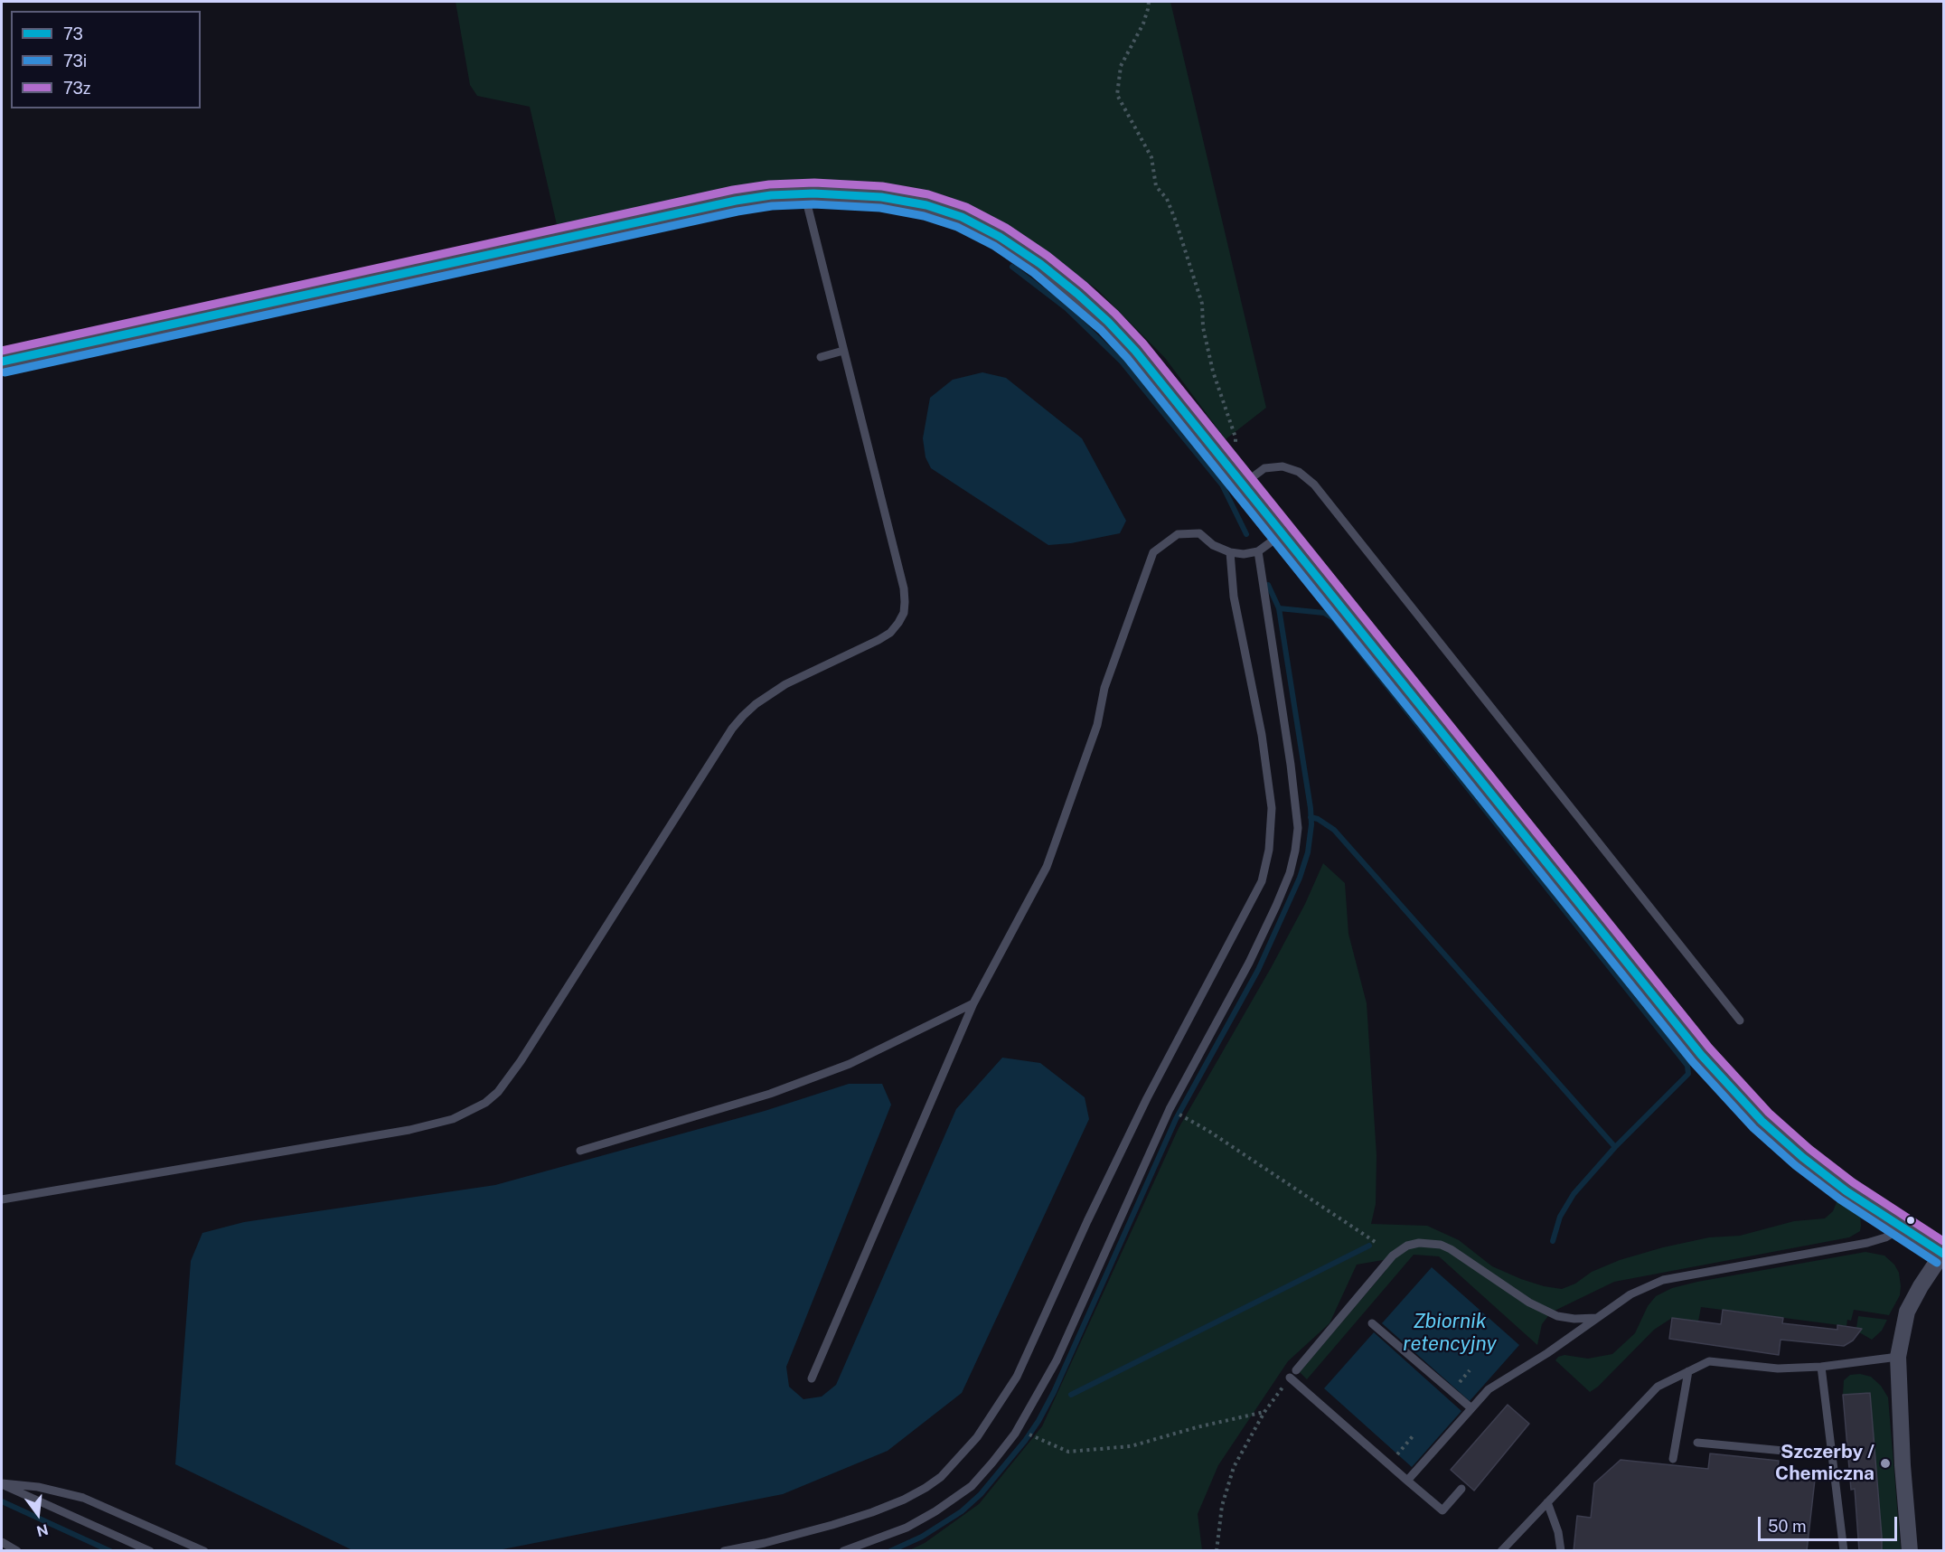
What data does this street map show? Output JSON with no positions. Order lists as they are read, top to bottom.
{
  "water": ["Zbiornik retencyjny"],
  "places": ["Szczerby / Chemiczna"],
  "lines": ["transit line 73z", "transit line 73", "transit line 73i"],
  "legend": ["73", "73i", "73z"],
  "scale_bar": "50 m",
  "north": "bottom"
}
